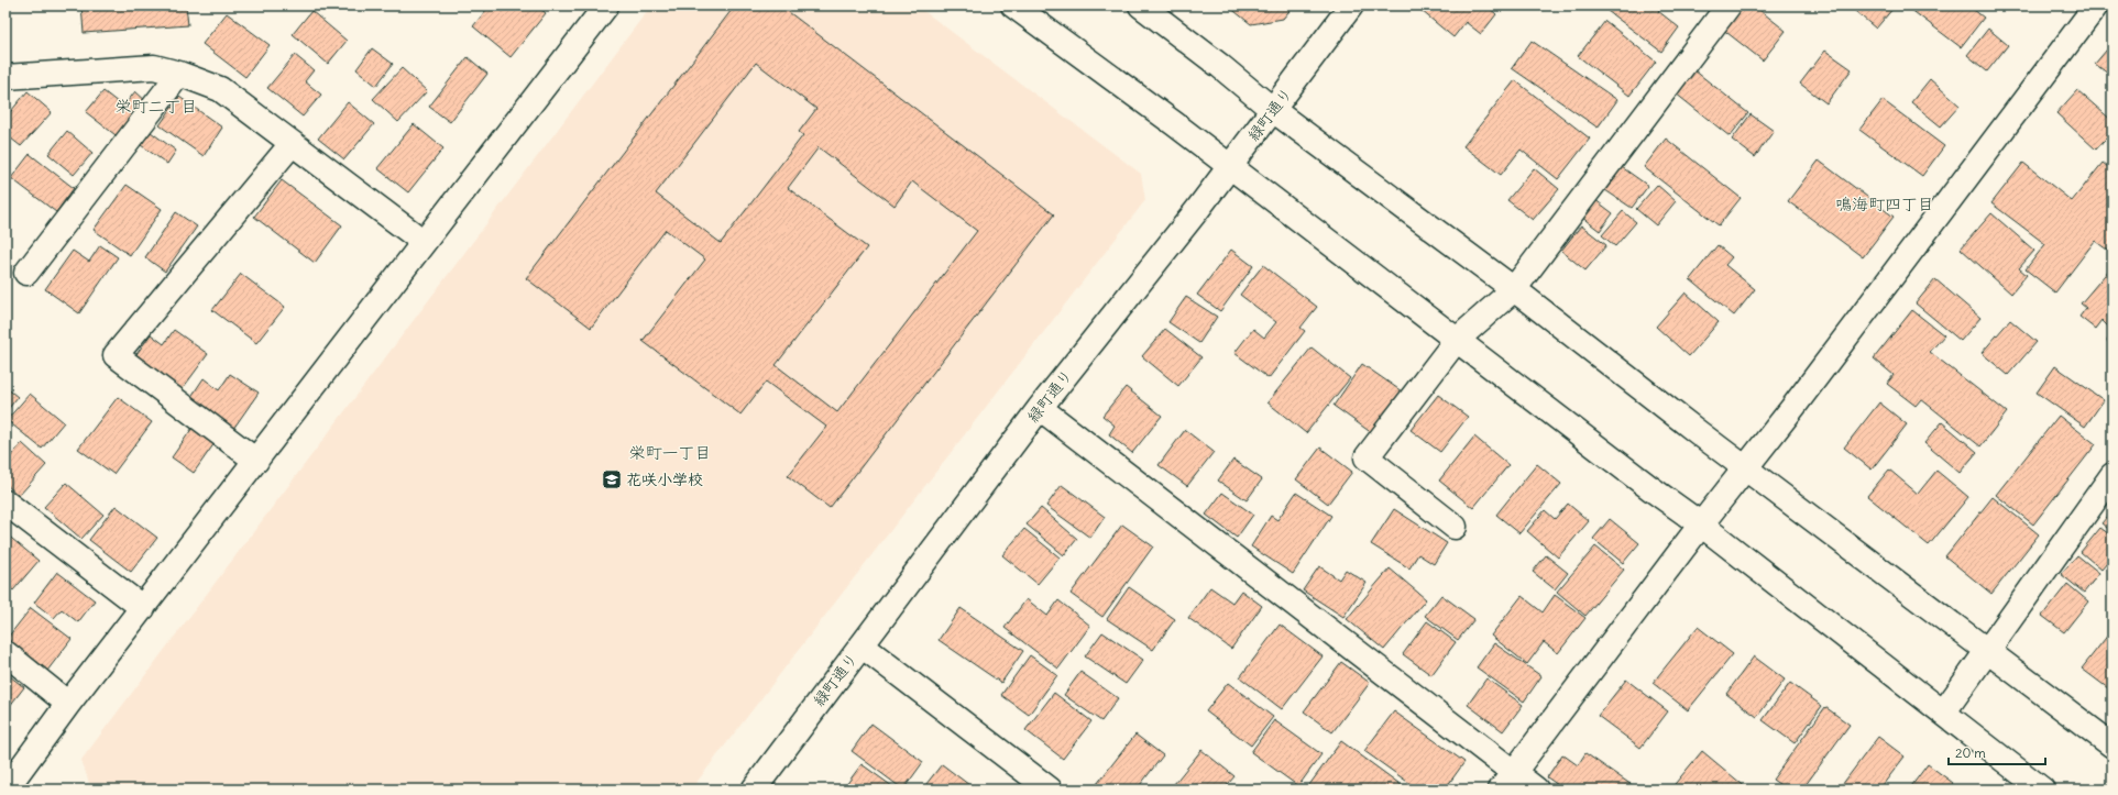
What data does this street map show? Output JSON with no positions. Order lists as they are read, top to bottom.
{
  "streets": {
    "street": ["緑町通り"]
  },
  "districts": ["栄町二丁目", "鳴海町四丁目", "栄町一丁目"],
  "places": {
    "school or university": ["花咲小学校"]
  },
  "scale_bar": "20 m"
}
